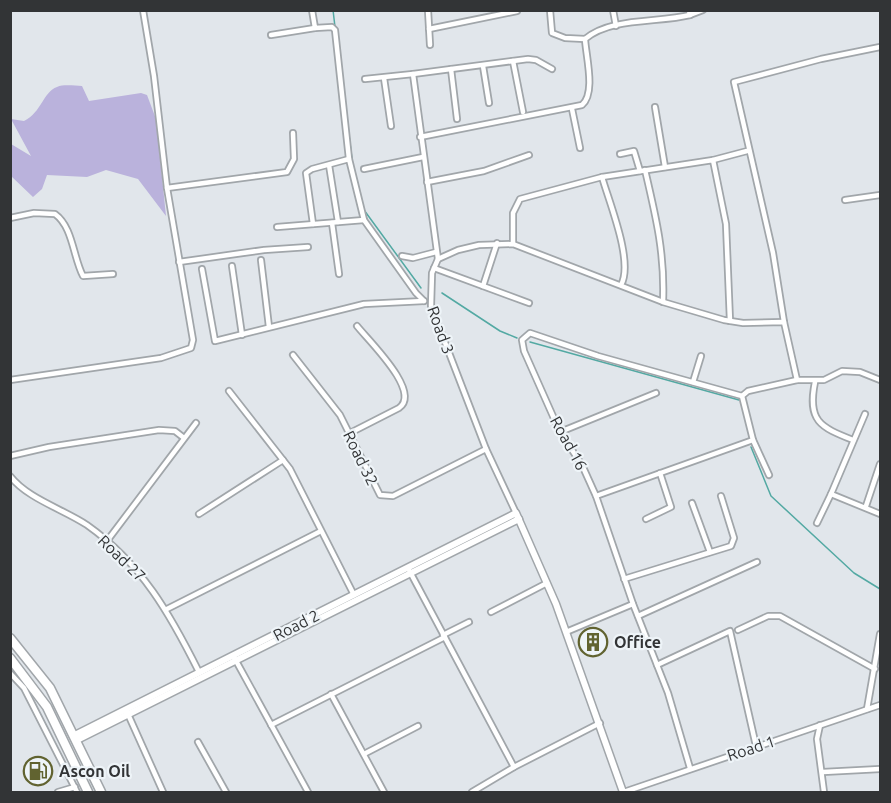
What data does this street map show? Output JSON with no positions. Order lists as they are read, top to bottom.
{
  "streets": {
    "street": [
      "Road 3",
      "Road 16",
      "Road 32",
      "Road 27",
      "Road 2",
      "Road 1"
    ]
  },
  "crossings": [
    ["Road 3", "Road 32"],
    ["Road 3", "Road 2"],
    ["Road 3", "Road 1"],
    ["Road 16", "Road 1"],
    ["Road 27", "Road 2"]
  ],
  "places": {
    "building": ["Office"],
    "fuel station": ["Ascon Oil"]
  }
}
